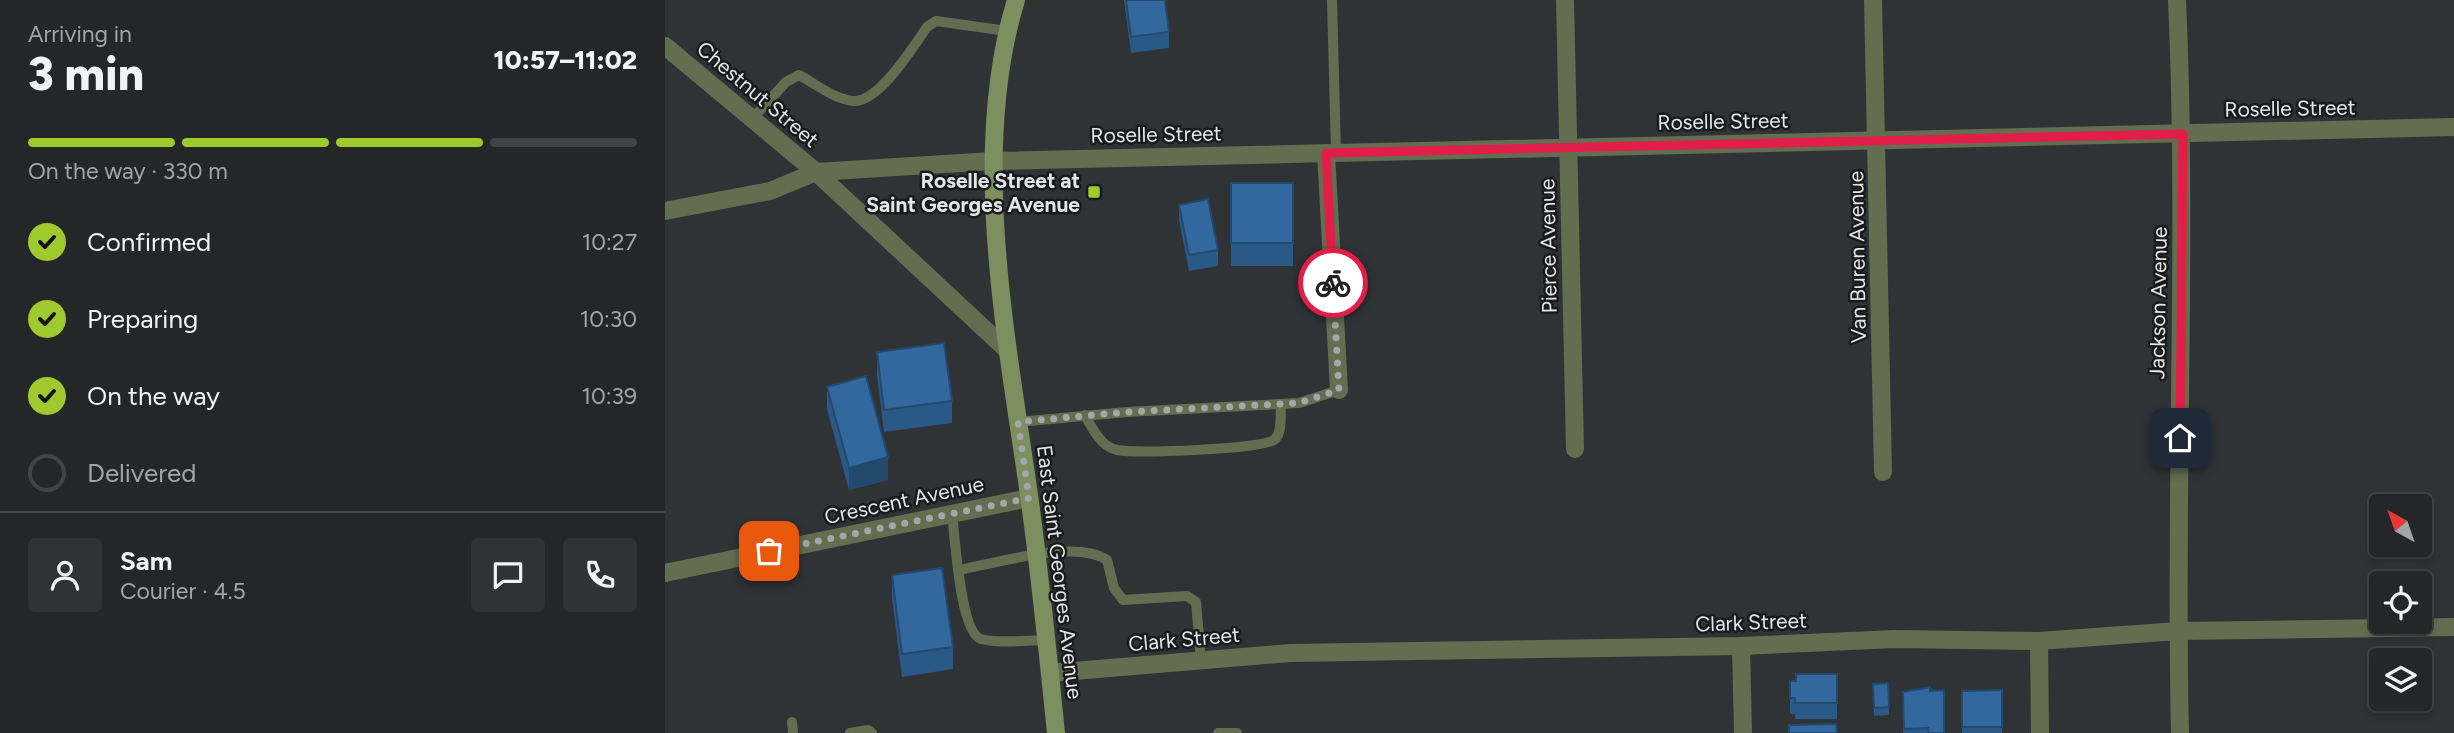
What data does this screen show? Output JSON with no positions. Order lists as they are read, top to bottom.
{
  "streets": {
    "main road": ["East Saint Georges Avenue"],
    "street": [
      "Chestnut Street",
      "Roselle Street",
      "Pierce Avenue",
      "Van Buren Avenue",
      "Jackson Avenue",
      "Crescent Avenue",
      "Clark Street"
    ]
  },
  "crossings": [
    ["Chestnut Street", "Roselle Street"],
    ["Chestnut Street", "East Saint Georges Avenue"],
    ["Roselle Street", "Pierce Avenue"],
    ["Roselle Street", "Van Buren Avenue"],
    ["Roselle Street", "Jackson Avenue"],
    ["Roselle Street", "East Saint Georges Avenue"],
    ["Jackson Avenue", "Clark Street"],
    ["Crescent Avenue", "East Saint Georges Avenue"],
    ["East Saint Georges Avenue", "Clark Street"]
  ],
  "places": {
    "transit": ["Roselle Street at Saint Georges Avenue"]
  },
  "north": "top left",
  "page": {
    "heading": ["3 min", "Arriving in", "10:57–11:02"],
    "panel": ["Sam", "Courier · 4.5"],
    "bar": "On the way · 330 m",
    "list": [
      ["Confirmed", "10:27"],
      ["Preparing", "10:30"],
      ["On the way", "10:39"],
      "Delivered"
    ]
  }
}
